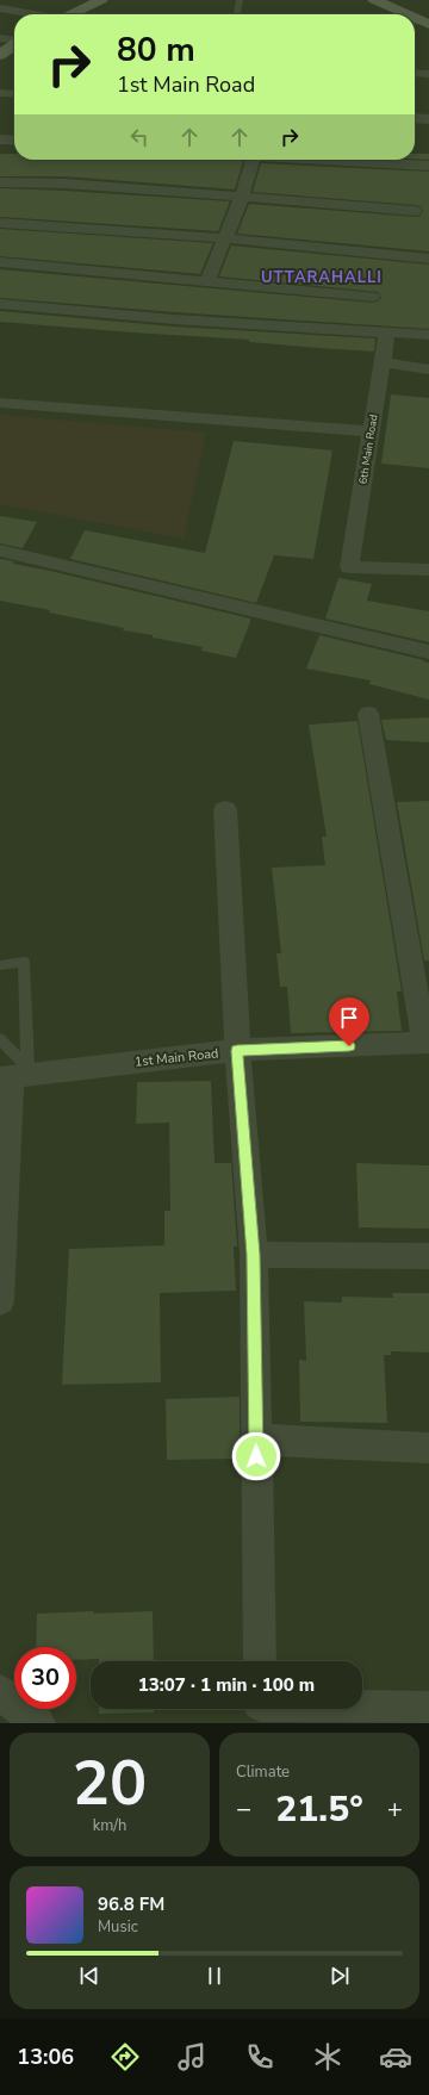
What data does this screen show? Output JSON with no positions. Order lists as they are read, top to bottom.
{
  "streets": {
    "street": ["6th Main Road", "1st Main Road"]
  },
  "districts": ["UTTARAHALLI"],
  "page": {
    "turn": ["80 m", "1st Main Road"],
    "limit": "30",
    "trip": "13:07 · 1 min · 100 m",
    "tile": [
      ["20", "km/h"],
      "Climate"
    ],
    "heat": ["−", "21.5°", "+"],
    "song": ["96.8 FM", "Music"],
    "tabs": "13:06"
  }
}
